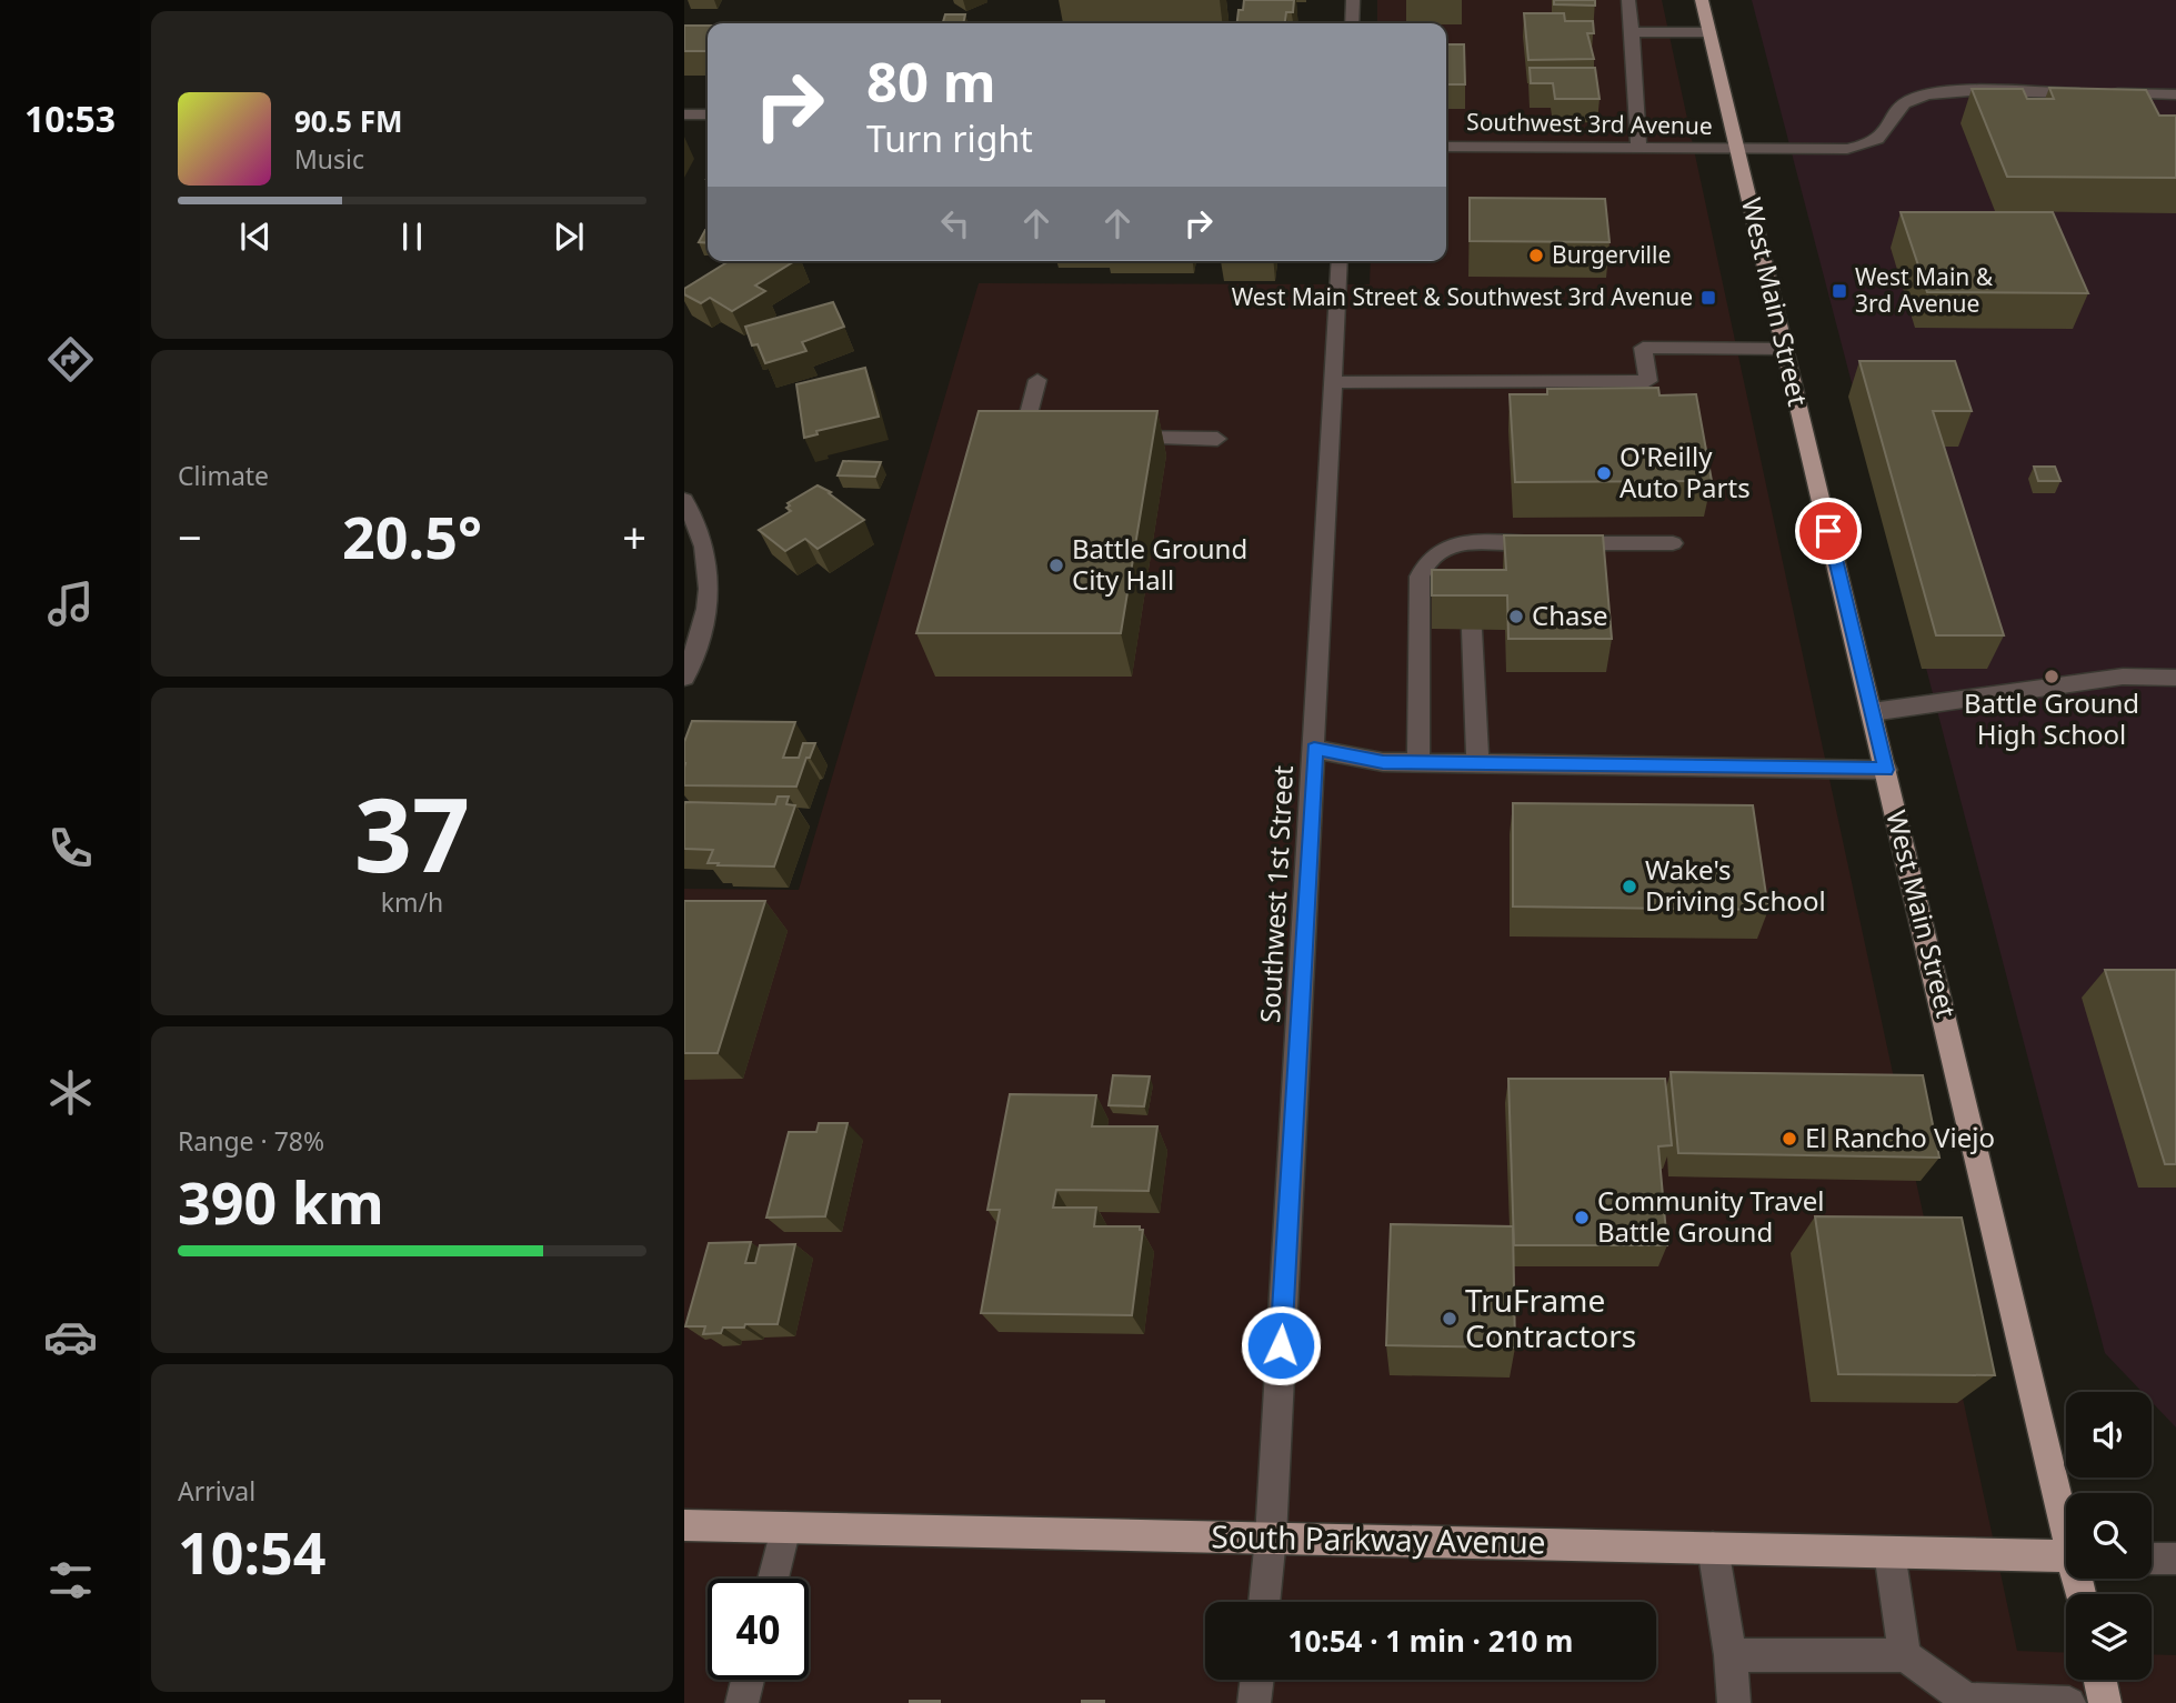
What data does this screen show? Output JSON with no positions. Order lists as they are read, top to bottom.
{
  "streets": {
    "main road": ["West Main Street", "South Parkway Avenue"],
    "street": ["Southwest 3rd Avenue", "Southwest 1st Street"]
  },
  "crossings": [
    ["Southwest 3rd Avenue", "West Main Street"],
    ["Southwest 1st Street", "South Parkway Avenue"]
  ],
  "places": {
    "other": [
      "Burgerville",
      "O'Reilly Auto Parts",
      "Battle Ground City Hall",
      "Chase",
      "Battle Ground High School",
      "Wake's Driving School",
      "El Rancho Viejo",
      "Community Travel Battle Ground",
      "TruFrame Contractors"
    ],
    "transit": ["West Main & 3rd Avenue", "West Main Street & Southwest 3rd Avenue"]
  },
  "page": {
    "tabs": "10:53",
    "turn": ["80 m", "Turn right"],
    "song": ["90.5 FM", "Music"],
    "tile": [
      "Climate",
      ["37", "km/h"],
      ["Range · 78%", "390 km"],
      ["Arrival", "10:54"]
    ],
    "heat": ["−", "20.5°", "+"],
    "limit": "40",
    "trip": "10:54 · 1 min · 210 m"
  }
}
